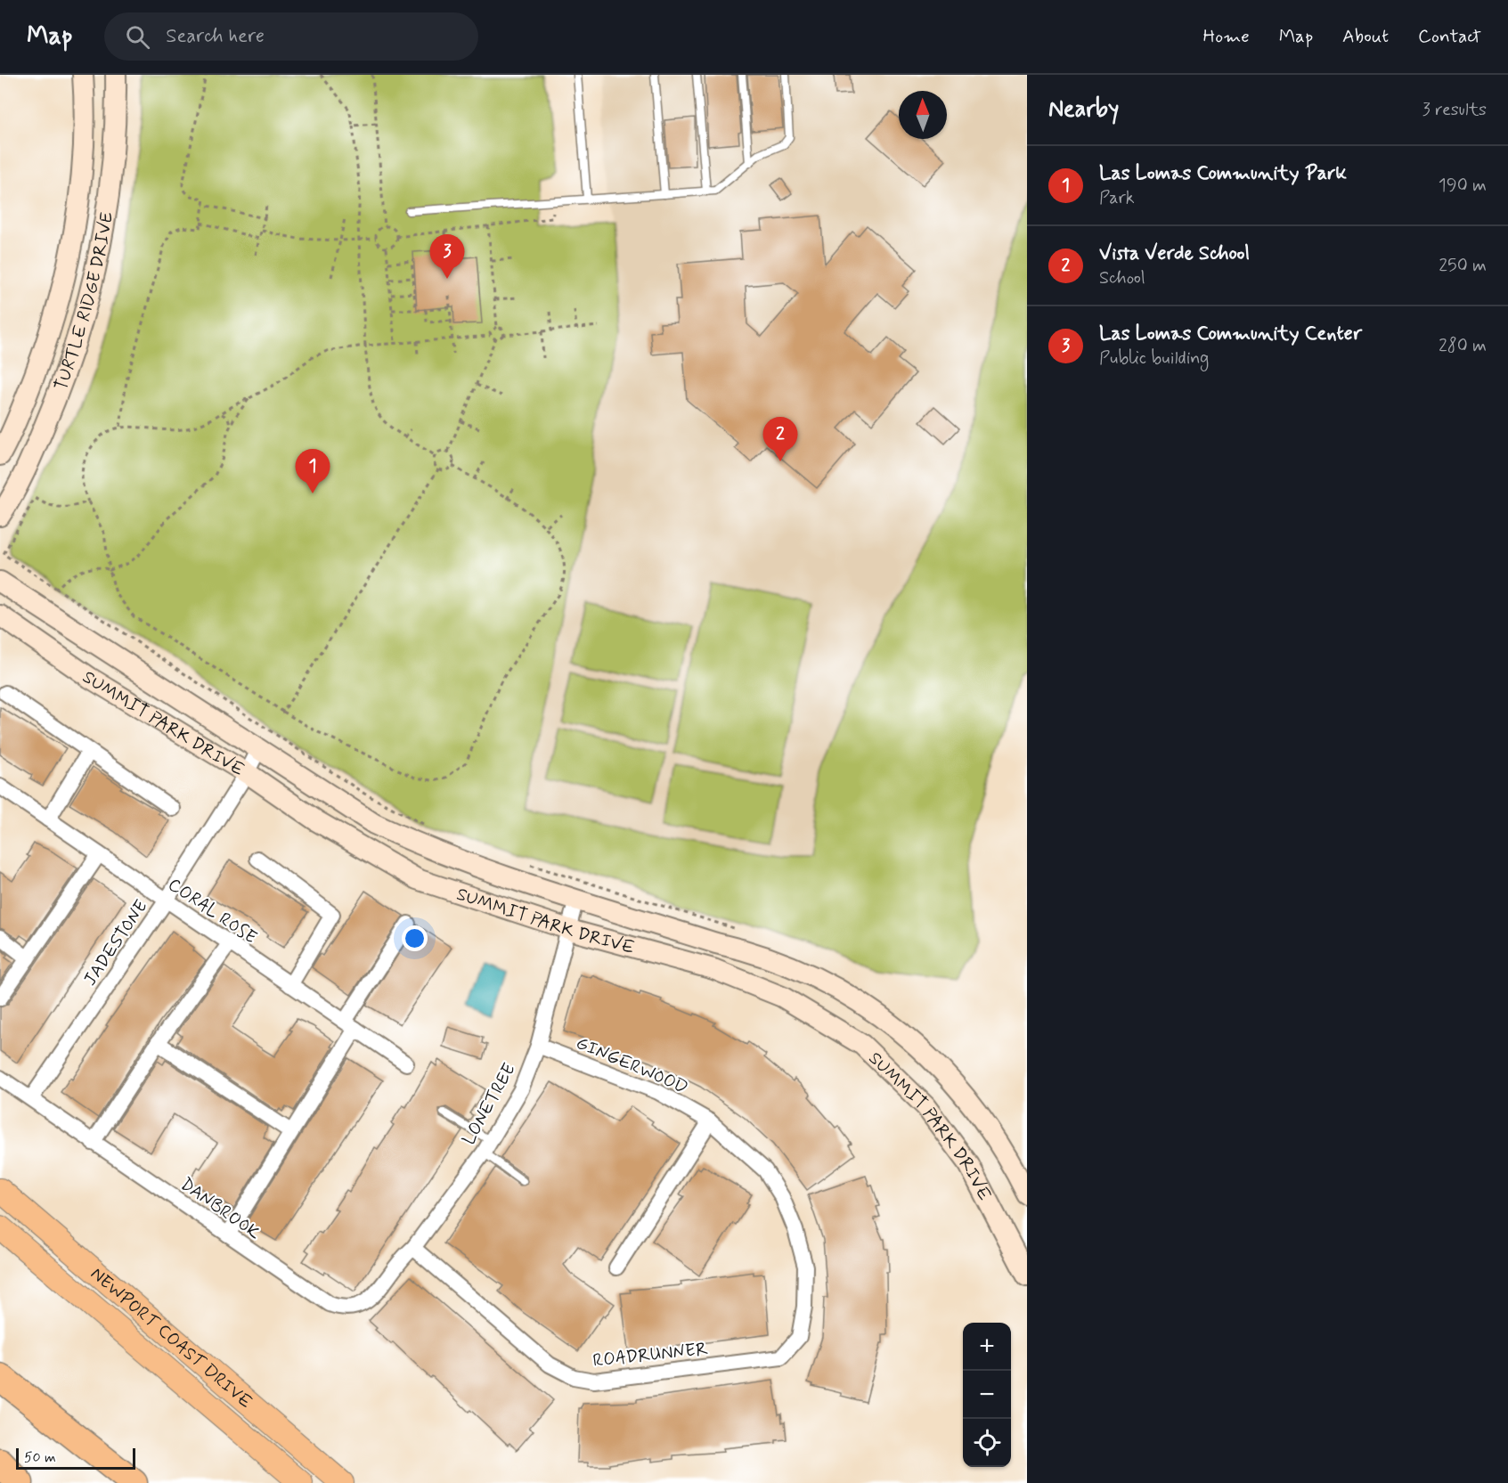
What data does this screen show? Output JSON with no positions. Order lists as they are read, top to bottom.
{
  "streets": {
    "main road": ["NEWPORT COAST DRIVE"],
    "street": [
      "TURTLE RIDGE DRIVE",
      "SUMMIT PARK DRIVE",
      "CORAL ROSE",
      "JADESTONE",
      "GINGERWOOD",
      "LONETREE",
      "DANBROOK",
      "ROADRUNNER"
    ]
  },
  "crossings": [
    ["SUMMIT PARK DRIVE", "JADESTONE"],
    ["SUMMIT PARK DRIVE", "LONETREE"],
    ["CORAL ROSE", "JADESTONE"],
    ["JADESTONE", "DANBROOK"],
    ["GINGERWOOD", "LONETREE"],
    ["GINGERWOOD", "ROADRUNNER"],
    ["LONETREE", "DANBROOK"],
    ["LONETREE", "ROADRUNNER"],
    ["DANBROOK", "ROADRUNNER"]
  ],
  "scale_bar": "50 m",
  "north": "top",
  "page": {
    "header": "Map",
    "search": "Search here",
    "nav": [
      "Home",
      "Map",
      "About",
      "Contact"
    ],
    "heading": ["Nearby", "3 results"],
    "list": [
      {
        "mark": "1",
        "name": "Las Lomas Community Park",
        "note": "Park",
        "value": "190 m"
      },
      {
        "mark": "2",
        "name": "Vista Verde School",
        "note": "School",
        "value": "250 m"
      },
      {
        "mark": "3",
        "name": "Las Lomas Community Center",
        "note": "Public building",
        "value": "280 m"
      }
    ],
    "pins": ["3", "2", "1"],
    "map_buttons": ["+", "−"],
    "scale": "50 m"
  }
}
